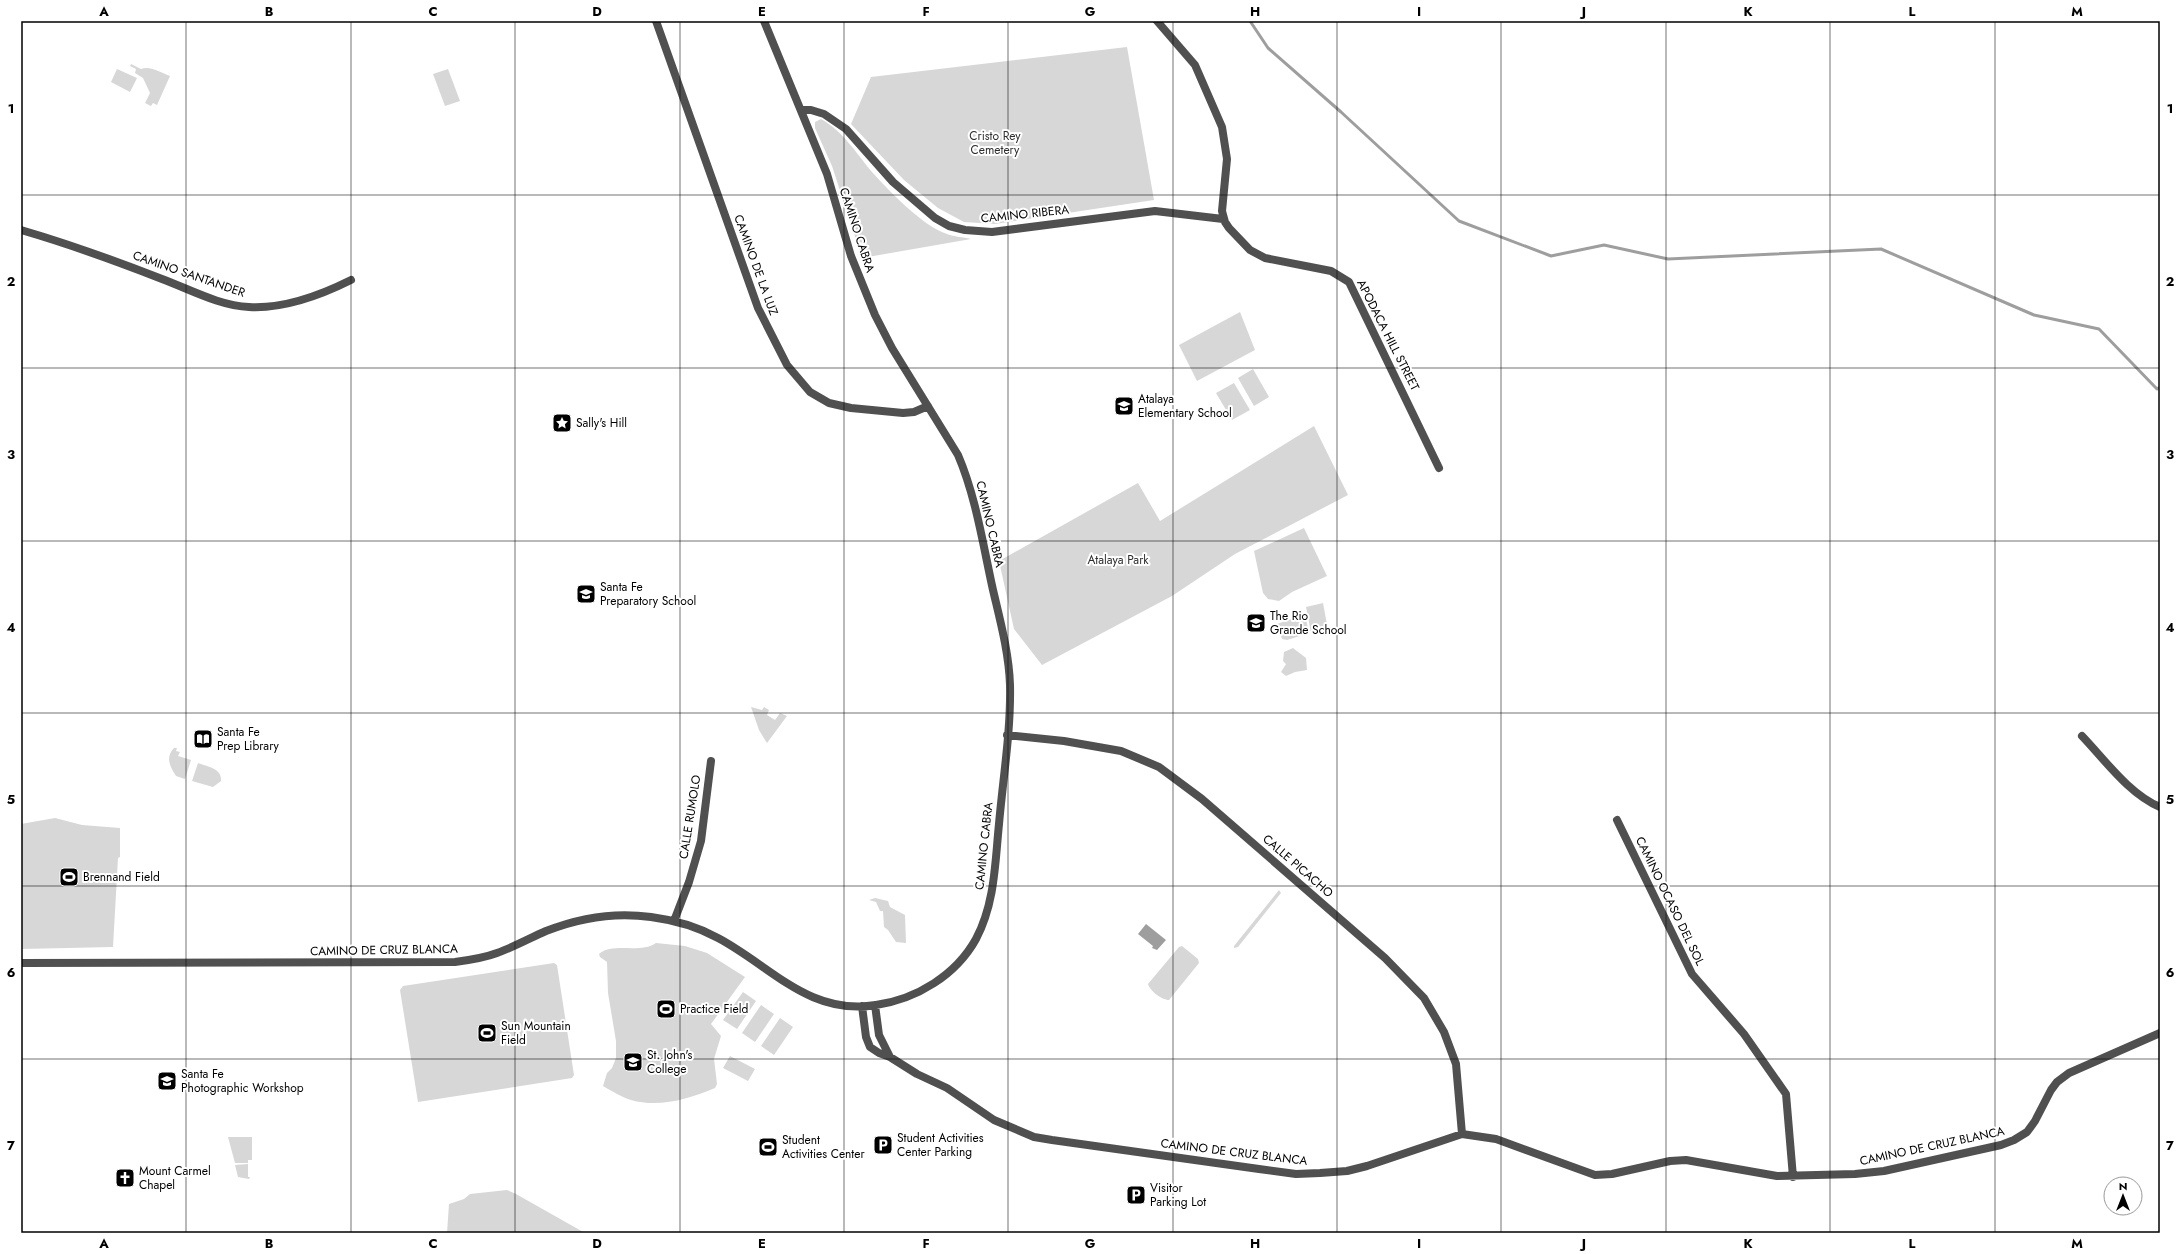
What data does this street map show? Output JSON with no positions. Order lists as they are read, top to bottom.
{
  "streets": {
    "street": [
      "CAMINO RIBERA",
      "CAMINO CABRA",
      "CAMINO DE LA LUZ",
      "CAMINO SANTANDER",
      "APODACA HILL STREET",
      "CALLE RUMOLO",
      "CALLE PICACHO",
      "CAMINO OCASO DEL SOL",
      "CAMINO DE CRUZ BLANCA"
    ]
  },
  "crossings": [
    ["CAMINO RIBERA", "CAMINO CABRA"],
    ["CAMINO RIBERA", "APODACA HILL STREET"],
    ["CAMINO CABRA", "CAMINO DE LA LUZ"],
    ["CAMINO CABRA", "CALLE PICACHO"],
    ["CAMINO CABRA", "CAMINO DE CRUZ BLANCA"],
    ["CALLE RUMOLO", "CAMINO DE CRUZ BLANCA"],
    ["CALLE PICACHO", "CAMINO DE CRUZ BLANCA"],
    ["CAMINO OCASO DEL SOL", "CAMINO DE CRUZ BLANCA"]
  ],
  "parks": ["Cristo Rey Cemetery", "Atalaya Park"],
  "places": {
    "school or university": [
      "Atalaya Elementary School",
      "Santa Fe Preparatory School",
      "The Rio Grande School",
      "St. John's College",
      "Santa Fe Photographic Workshop"
    ],
    "place": ["Sally's Hill"],
    "library": ["Santa Fe Prep Library"],
    "sports": [
      "Brennand Field",
      "Practice Field",
      "Sun Mountain Field",
      "Student Activities Center"
    ],
    "parking": ["Student Activities Center Parking", "Visitor Parking Lot"],
    "church": ["Mount Carmel Chapel"]
  },
  "north": "top",
  "grid": {
    "columns": [
      "A",
      "B",
      "C",
      "D",
      "E",
      "F",
      "G",
      "H",
      "I",
      "J",
      "K",
      "L",
      "M"
    ],
    "rows": [
      "1",
      "2",
      "3",
      "4",
      "5",
      "6",
      "7"
    ]
  }
}
